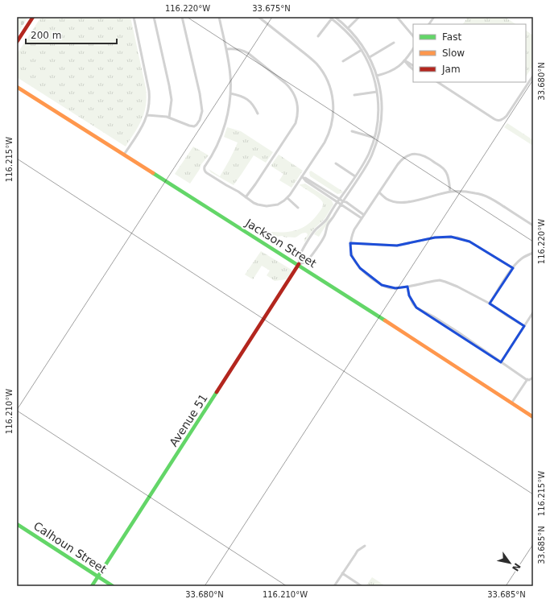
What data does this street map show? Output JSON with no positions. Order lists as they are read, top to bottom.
{
  "streets": {
    "main road": ["Jackson Street", "Avenue 51", "Calhoun Street"]
  },
  "crossings": [
    ["Jackson Street", "Avenue 51"],
    ["Avenue 51", "Calhoun Street"]
  ],
  "legend": ["Fast", "Slow", "Jam"],
  "scale_bar": "200 m",
  "north": "bottom right",
  "coordinates": [
    "116.220°W",
    "33.675°N",
    "33.680°N",
    "116.215°W",
    "116.210°W",
    "33.685°N"
  ]
}
